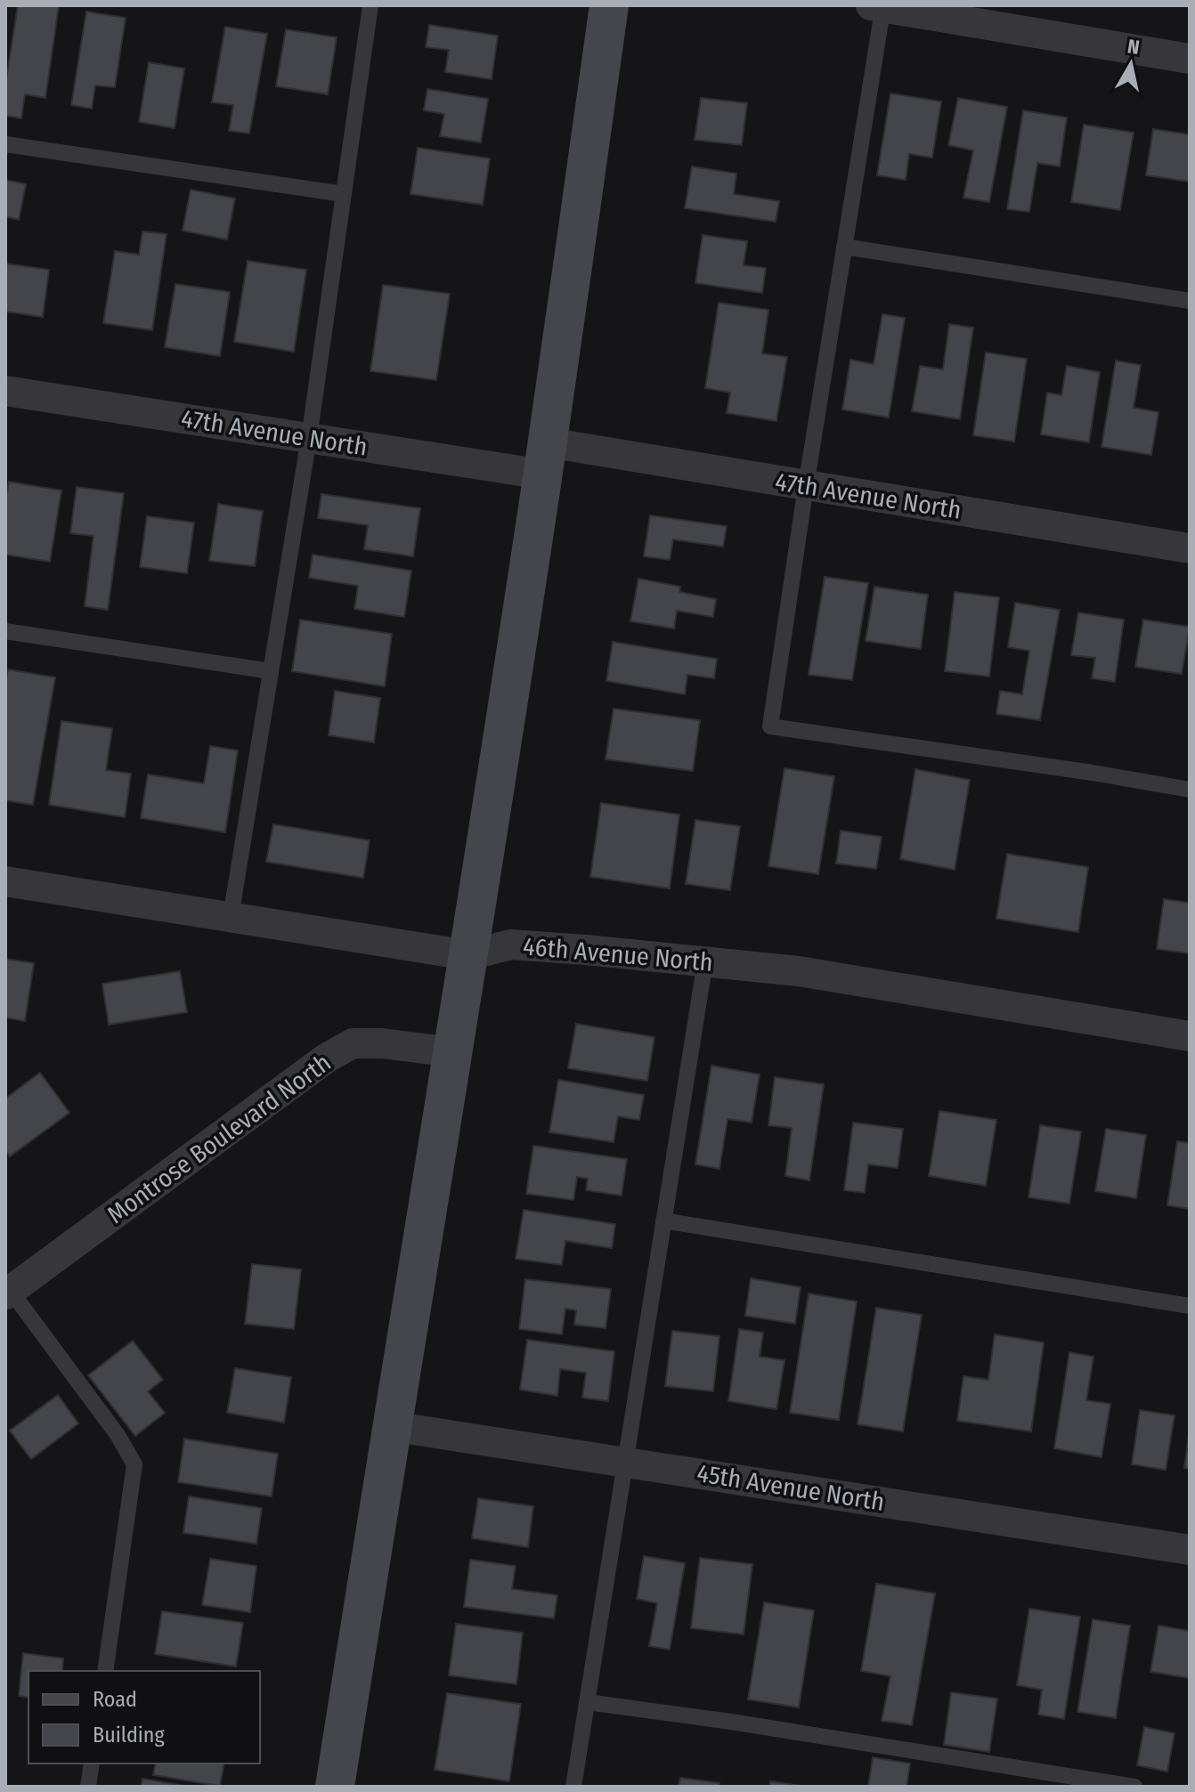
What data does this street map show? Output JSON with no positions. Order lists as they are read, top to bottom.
{
  "streets": {
    "street": [
      "47th Avenue North",
      "46th Avenue North",
      "Montrose Boulevard North",
      "45th Avenue North"
    ]
  },
  "legend": ["Road", "Building"],
  "north": "top"
}
